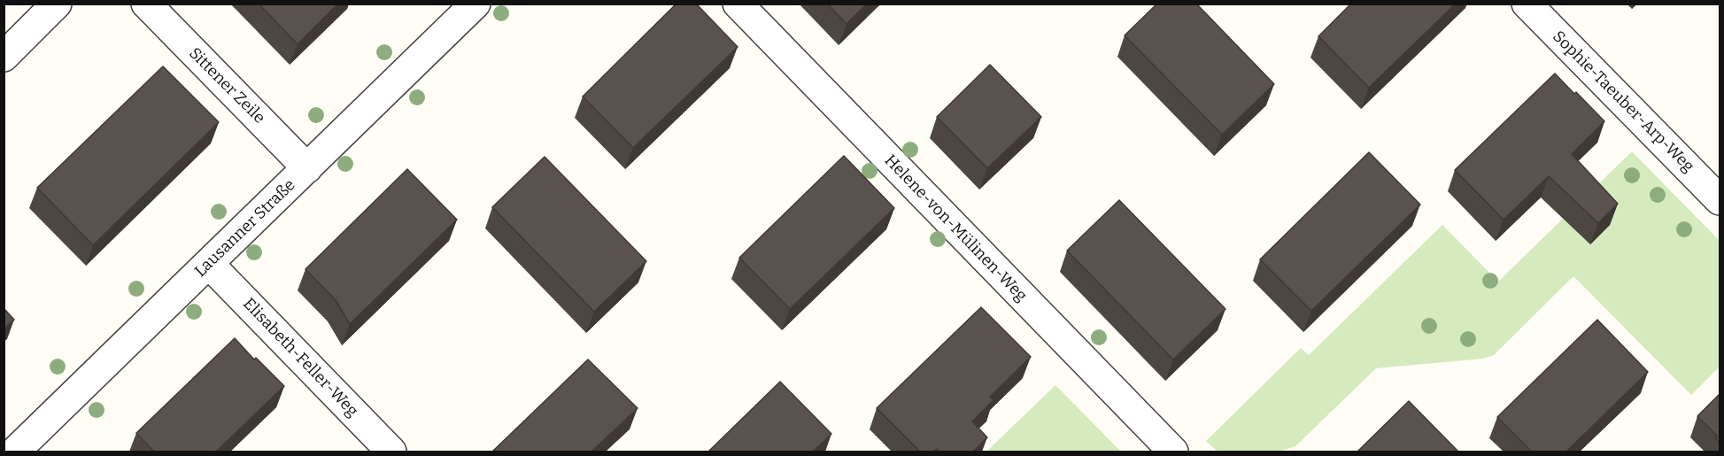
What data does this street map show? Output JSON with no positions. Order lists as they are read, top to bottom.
{
  "streets": {
    "street": [
      "Sittener Zeile",
      "Sophie-Taeuber-Arp-Weg",
      "Lausanner Straße",
      "Helene-von-Mülinen-Weg",
      "Elisabeth-Feller-Weg"
    ]
  },
  "crossings": [
    ["Sittener Zeile", "Lausanner Straße"],
    ["Lausanner Straße", "Elisabeth-Feller-Weg"]
  ]
}
